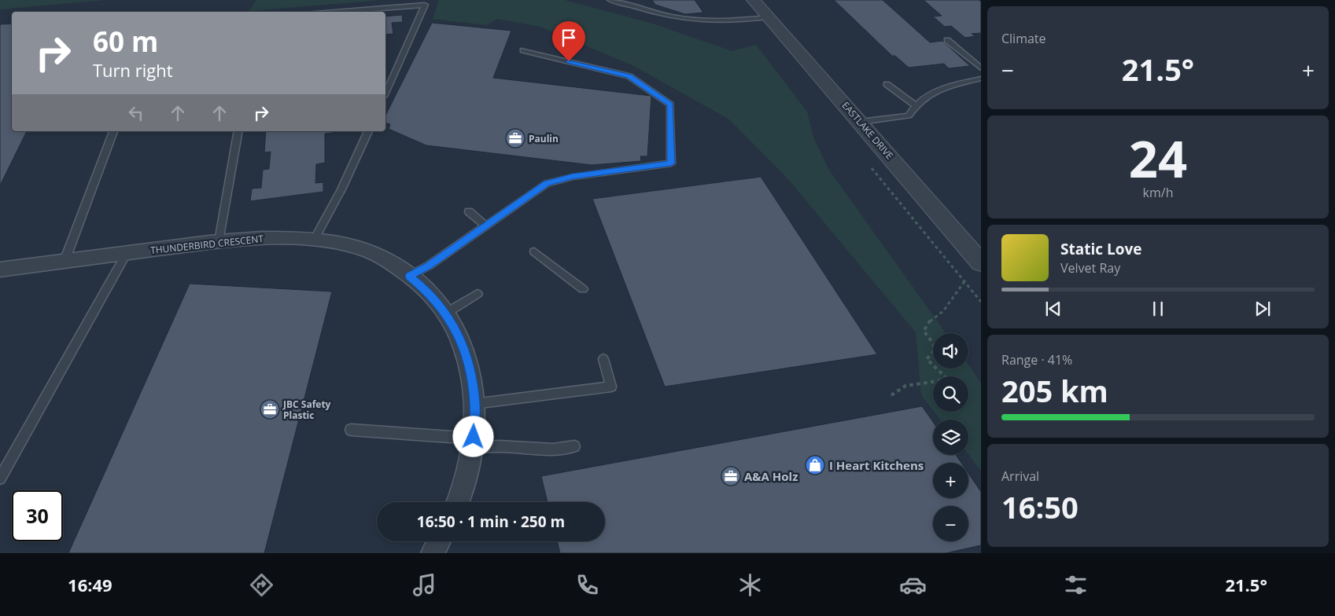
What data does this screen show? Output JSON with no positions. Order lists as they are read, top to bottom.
{
  "streets": {
    "street": ["EASTLAKE DRIVE", "THUNDERBIRD CRESCENT"]
  },
  "places": {
    "office": ["Paulin", "JBC Safety Plastic", "A&A Holz"],
    "shop": ["I Heart Kitchens"]
  },
  "page": {
    "tile": [
      "Climate",
      ["24", "km/h"],
      ["Range · 41%", "205 km"],
      ["Arrival", "16:50"]
    ],
    "turn": ["60 m", "Turn right"],
    "heat": ["−", "21.5°", "+"],
    "song": ["Static Love", "Velvet Ray"],
    "map_buttons": ["+", "−"],
    "limit": "30",
    "trip": "16:50 · 1 min · 250 m",
    "tabs": ["16:49", "21.5°"]
  }
}
